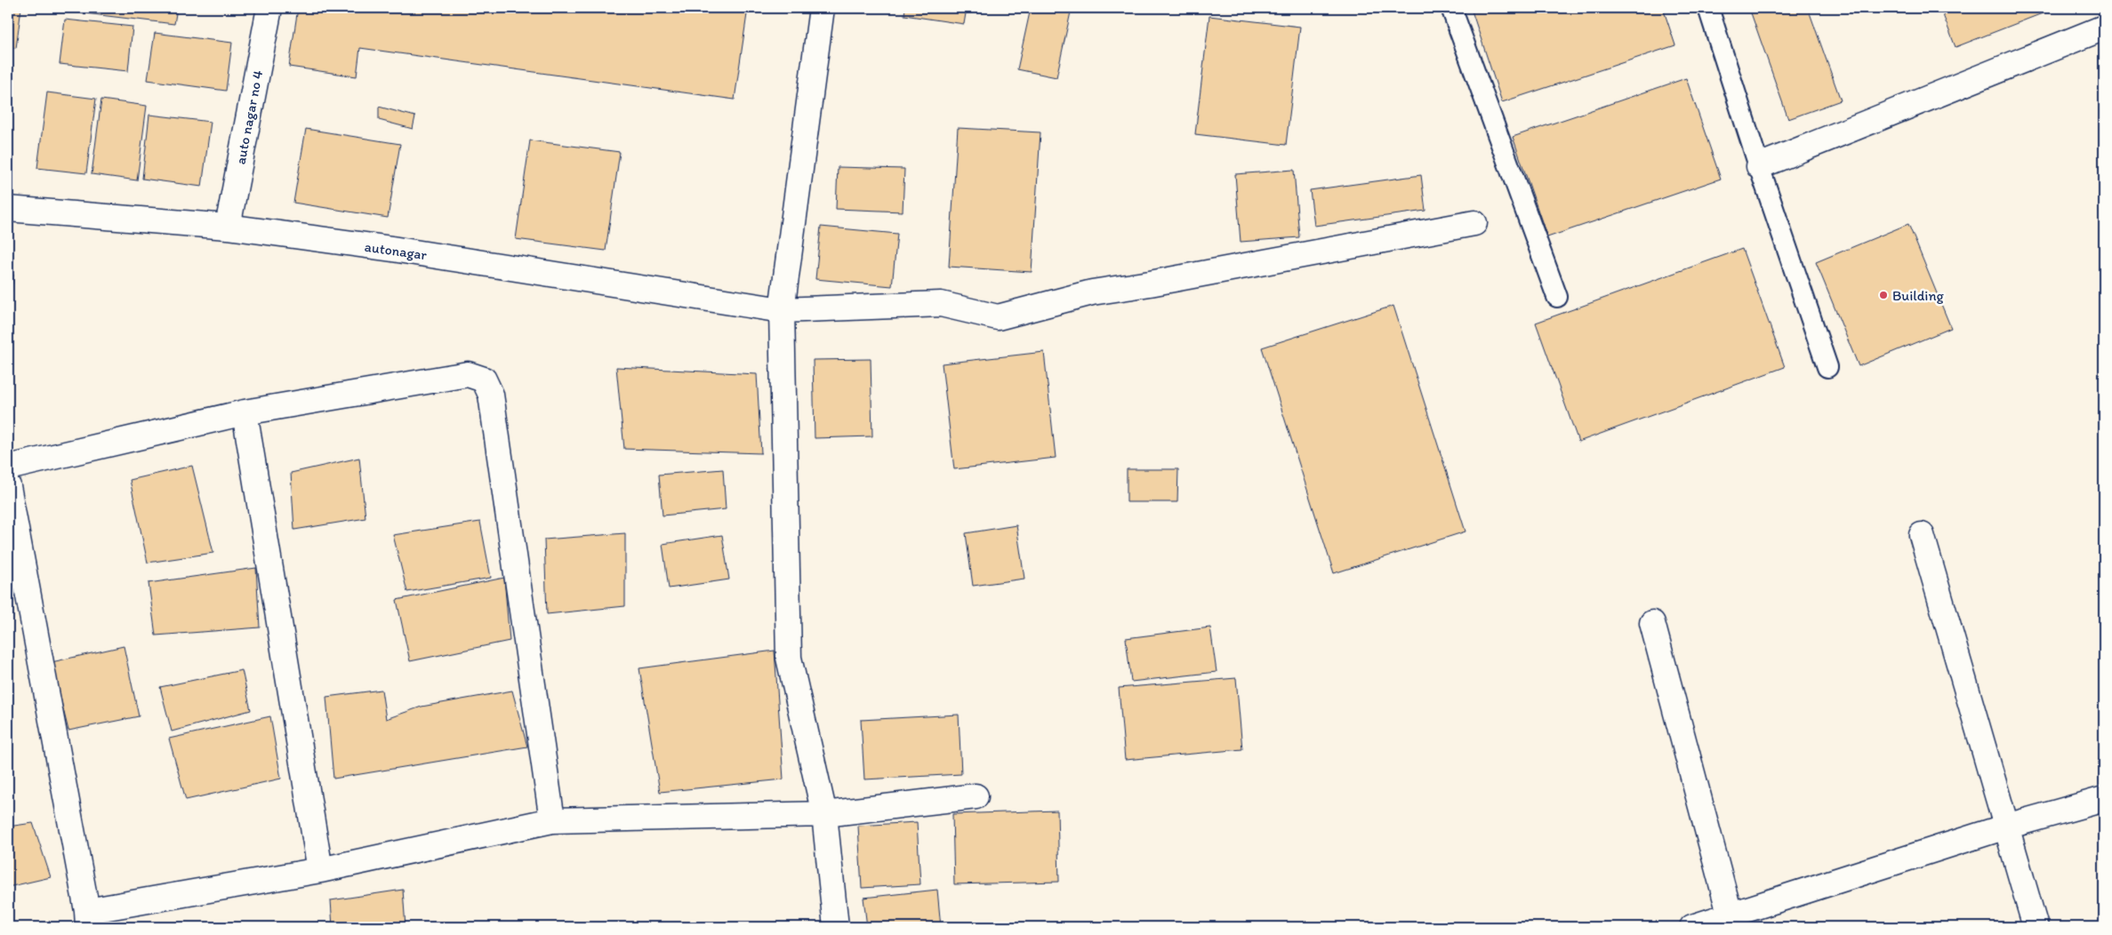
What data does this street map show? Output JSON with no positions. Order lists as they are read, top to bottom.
{
  "streets": {
    "street": ["auto nagar no 4", "autonagar"]
  },
  "crossings": [
    ["auto nagar no 4", "autonagar"]
  ],
  "places": ["Building"]
}
